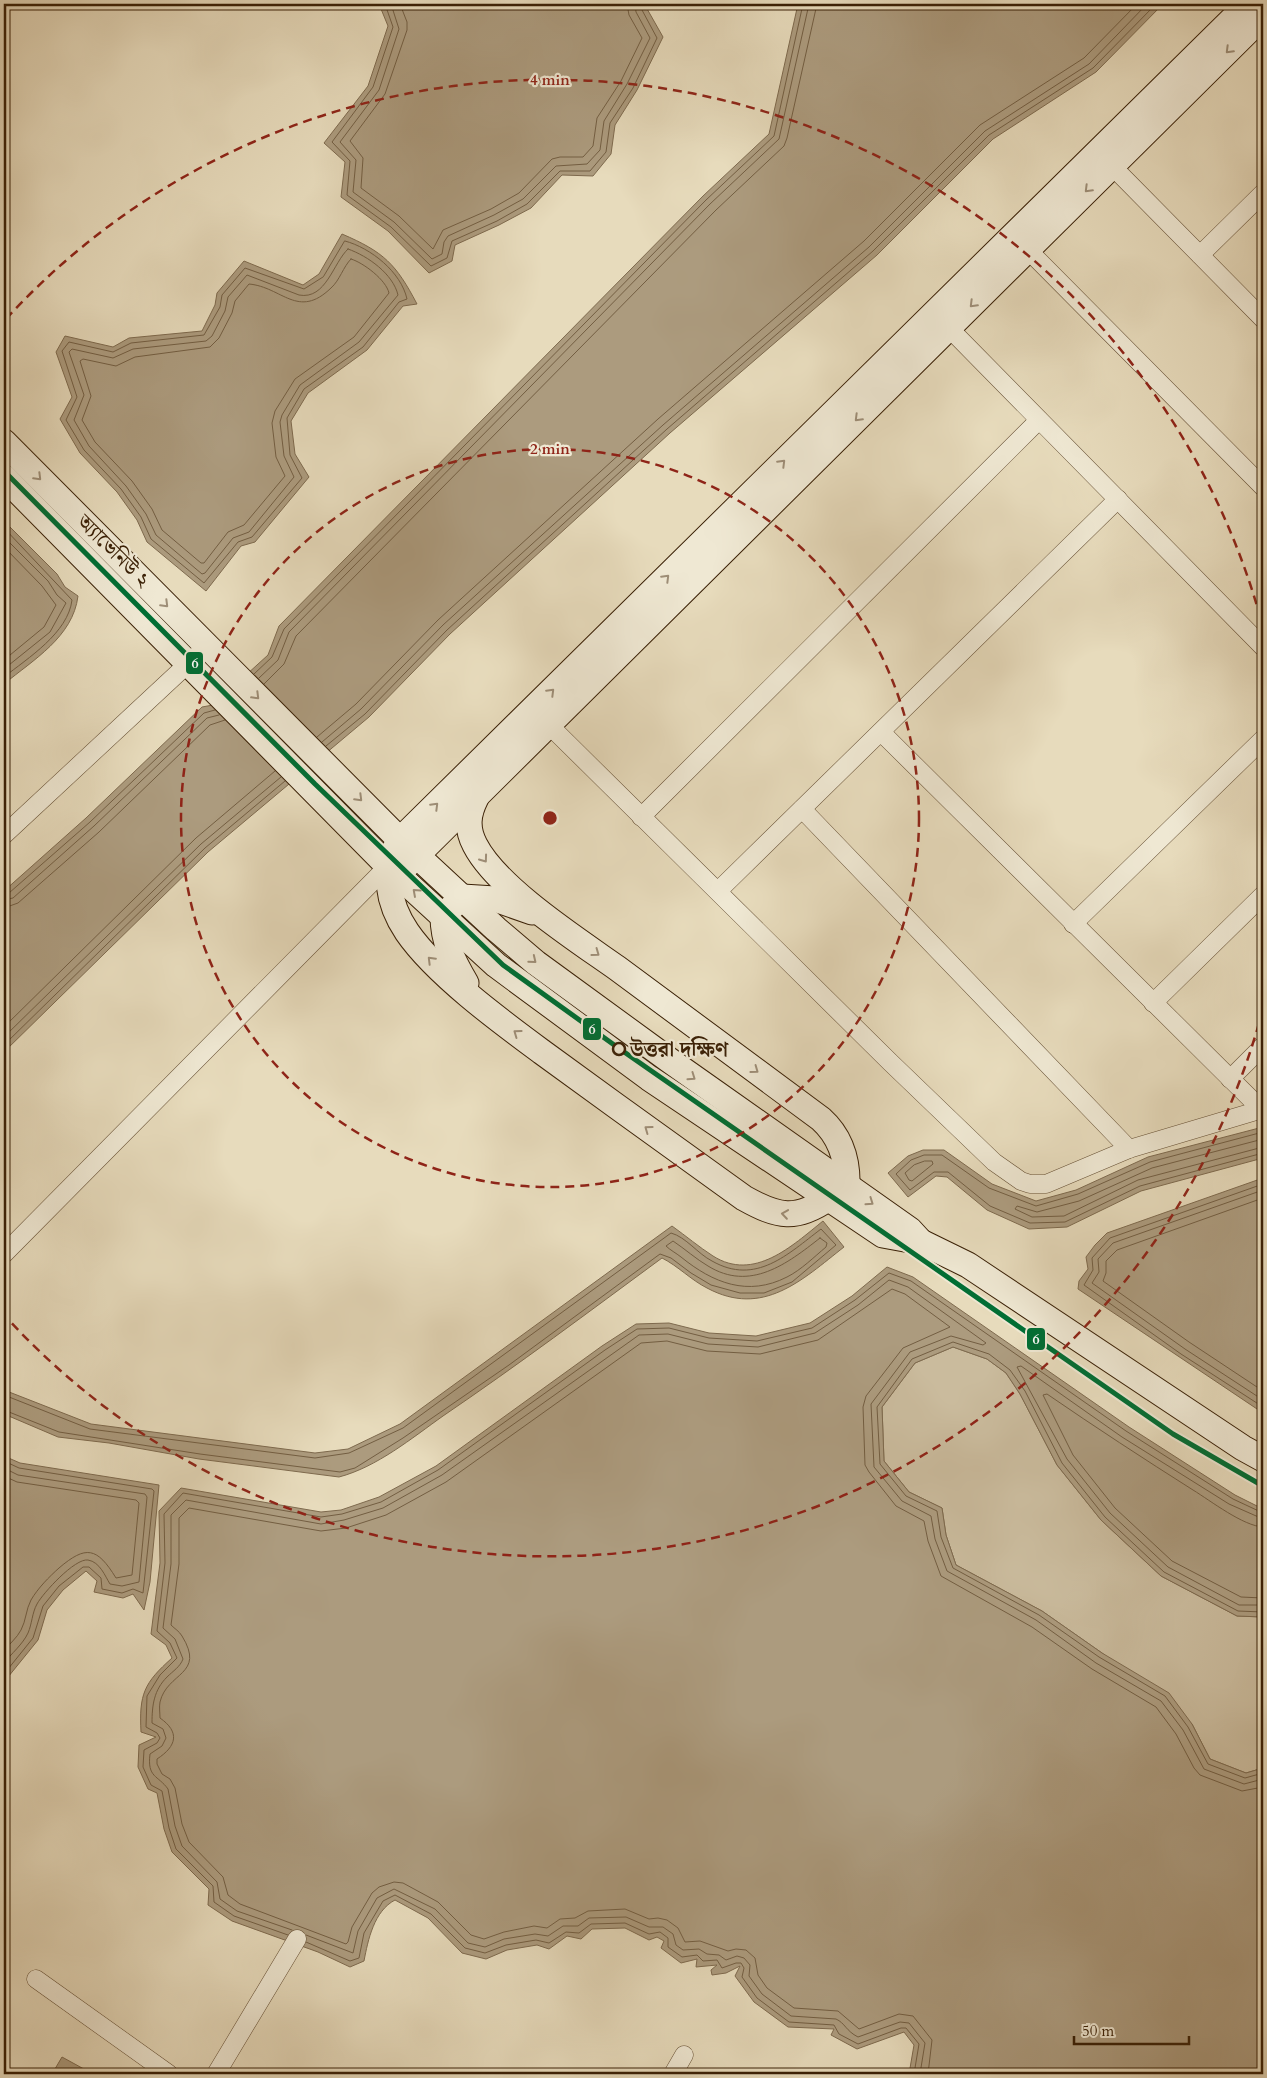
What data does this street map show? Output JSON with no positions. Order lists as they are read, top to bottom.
{
  "streets": {
    "street": ["অ্যাভেনিউ ২"]
  },
  "places": ["উত্তরা দক্ষিণ"],
  "lines": ["transit line 6"],
  "scale_bar": "50 m",
  "rings": ["4 min", "2 min"]
}
